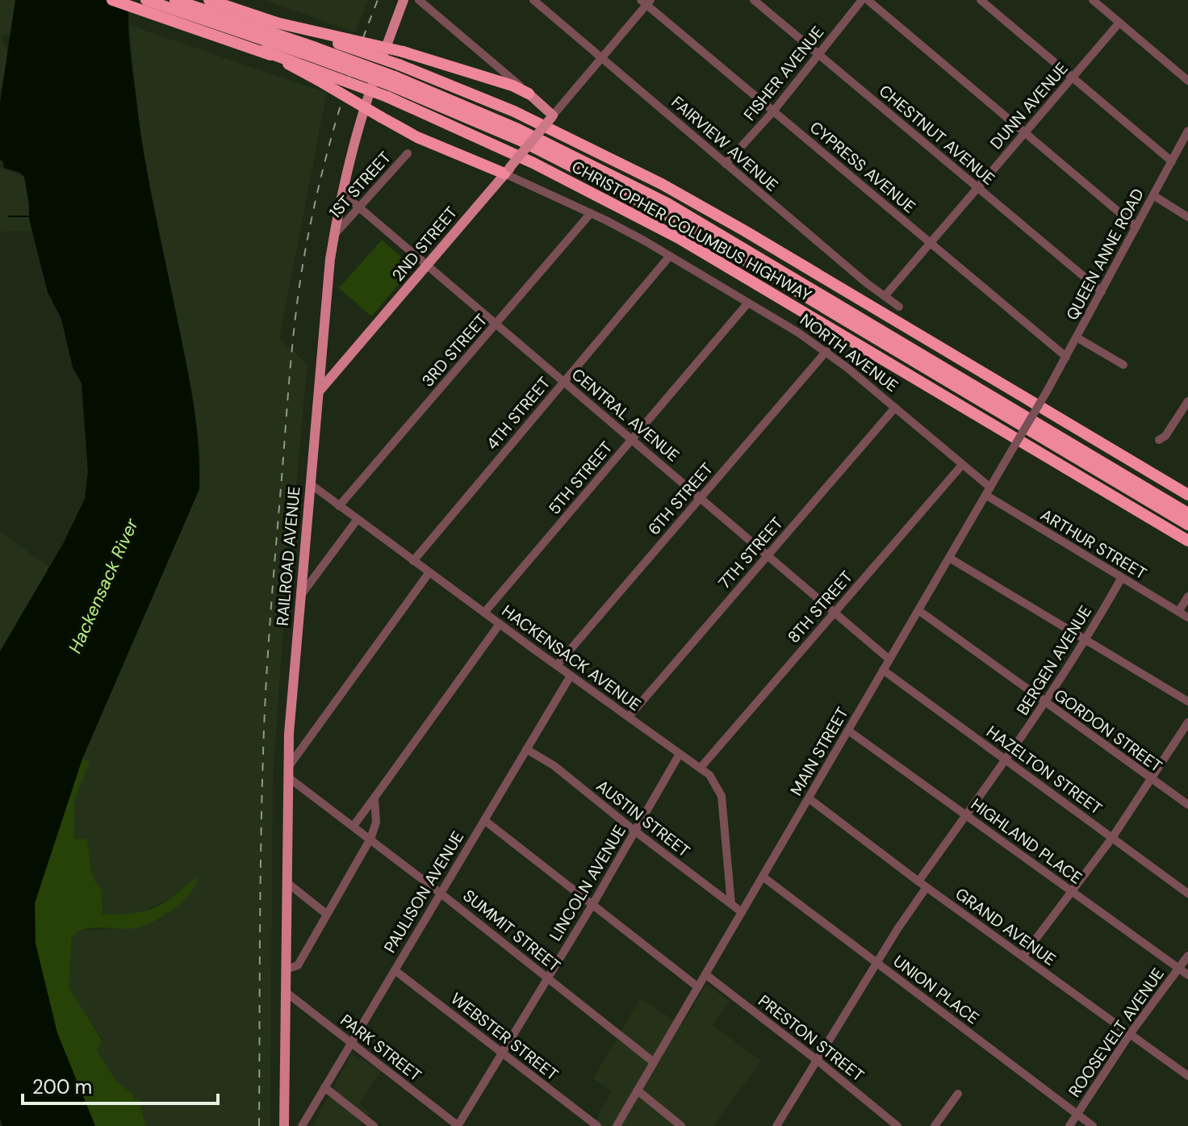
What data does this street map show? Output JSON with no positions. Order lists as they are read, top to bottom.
{
  "streets": {
    "highway": ["CHRISTOPHER COLUMBUS HIGHWAY"],
    "main road": ["2ND STREET", "RAILROAD AVENUE"],
    "street": [
      "FISHER AVENUE",
      "DUNN AVENUE",
      "CHESTNUT AVENUE",
      "FAIRVIEW AVENUE",
      "CYPRESS AVENUE",
      "1ST STREET",
      "QUEEN ANNE ROAD",
      "3RD STREET",
      "NORTH AVENUE",
      "4TH STREET",
      "CENTRAL AVENUE",
      "5TH STREET",
      "6TH STREET",
      "ARTHUR STREET",
      "7TH STREET",
      "8TH STREET",
      "HACKENSACK AVENUE",
      "BERGEN AVENUE",
      "GORDON STREET",
      "MAIN STREET",
      "HAZELTON STREET",
      "AUSTIN STREET",
      "HIGHLAND PLACE",
      "LINCOLN AVENUE",
      "PAULISON AVENUE",
      "GRAND AVENUE",
      "SUMMIT STREET",
      "UNION PLACE",
      "ROOSEVELT AVENUE",
      "WEBSTER STREET",
      "PRESTON STREET",
      "PARK STREET"
    ]
  },
  "crossings": [
    ["FISHER AVENUE", "CHESTNUT AVENUE"],
    ["FISHER AVENUE", "FAIRVIEW AVENUE"],
    ["FISHER AVENUE", "CYPRESS AVENUE"],
    ["DUNN AVENUE", "CHESTNUT AVENUE"],
    ["DUNN AVENUE", "FAIRVIEW AVENUE"],
    ["DUNN AVENUE", "CYPRESS AVENUE"],
    ["CHESTNUT AVENUE", "QUEEN ANNE ROAD"],
    ["CYPRESS AVENUE", "QUEEN ANNE ROAD"],
    ["1ST STREET", "CENTRAL AVENUE"],
    ["1ST STREET", "RAILROAD AVENUE"],
    ["2ND STREET", "NORTH AVENUE"],
    ["2ND STREET", "CENTRAL AVENUE"],
    ["2ND STREET", "RAILROAD AVENUE"],
    ["QUEEN ANNE ROAD", "MAIN STREET"],
    ["3RD STREET", "NORTH AVENUE"],
    ["3RD STREET", "CENTRAL AVENUE"],
    ["3RD STREET", "HACKENSACK AVENUE"],
    ["NORTH AVENUE", "4TH STREET"],
    ["NORTH AVENUE", "5TH STREET"],
    ["NORTH AVENUE", "6TH STREET"],
    ["NORTH AVENUE", "ARTHUR STREET"],
    ["NORTH AVENUE", "7TH STREET"],
    ["NORTH AVENUE", "8TH STREET"],
    ["NORTH AVENUE", "MAIN STREET"],
    ["4TH STREET", "CENTRAL AVENUE"],
    ["4TH STREET", "HACKENSACK AVENUE"],
    ["CENTRAL AVENUE", "5TH STREET"],
    ["CENTRAL AVENUE", "6TH STREET"],
    ["CENTRAL AVENUE", "7TH STREET"],
    ["CENTRAL AVENUE", "RAILROAD AVENUE"],
    ["CENTRAL AVENUE", "8TH STREET"],
    ["CENTRAL AVENUE", "MAIN STREET"],
    ["5TH STREET", "HACKENSACK AVENUE"],
    ["6TH STREET", "HACKENSACK AVENUE"],
    ["ARTHUR STREET", "BERGEN AVENUE"],
    ["ARTHUR STREET", "MAIN STREET"],
    ["7TH STREET", "HACKENSACK AVENUE"],
    ["RAILROAD AVENUE", "HACKENSACK AVENUE"],
    ["RAILROAD AVENUE", "SUMMIT STREET"],
    ["RAILROAD AVENUE", "PARK STREET"],
    ["8TH STREET", "HACKENSACK AVENUE"],
    ["HACKENSACK AVENUE", "AUSTIN STREET"],
    ["HACKENSACK AVENUE", "LINCOLN AVENUE"],
    ["HACKENSACK AVENUE", "PAULISON AVENUE"],
    ["BERGEN AVENUE", "GORDON STREET"],
    ["BERGEN AVENUE", "HAZELTON STREET"],
    ["BERGEN AVENUE", "HIGHLAND PLACE"],
    ["BERGEN AVENUE", "GRAND AVENUE"],
    ["GORDON STREET", "MAIN STREET"],
    ["MAIN STREET", "HAZELTON STREET"],
    ["MAIN STREET", "AUSTIN STREET"],
    ["MAIN STREET", "HIGHLAND PLACE"],
    ["MAIN STREET", "GRAND AVENUE"],
    ["MAIN STREET", "SUMMIT STREET"],
    ["MAIN STREET", "UNION PLACE"],
    ["MAIN STREET", "PRESTON STREET"],
    ["AUSTIN STREET", "LINCOLN AVENUE"],
    ["AUSTIN STREET", "PAULISON AVENUE"],
    ["HIGHLAND PLACE", "ROOSEVELT AVENUE"],
    ["LINCOLN AVENUE", "SUMMIT STREET"],
    ["LINCOLN AVENUE", "WEBSTER STREET"],
    ["LINCOLN AVENUE", "PARK STREET"],
    ["PAULISON AVENUE", "SUMMIT STREET"],
    ["PAULISON AVENUE", "WEBSTER STREET"],
    ["PAULISON AVENUE", "PARK STREET"],
    ["GRAND AVENUE", "ROOSEVELT AVENUE"],
    ["UNION PLACE", "ROOSEVELT AVENUE"]
  ],
  "water": ["Hackensack River"],
  "scale_bar": "200 m"
}
